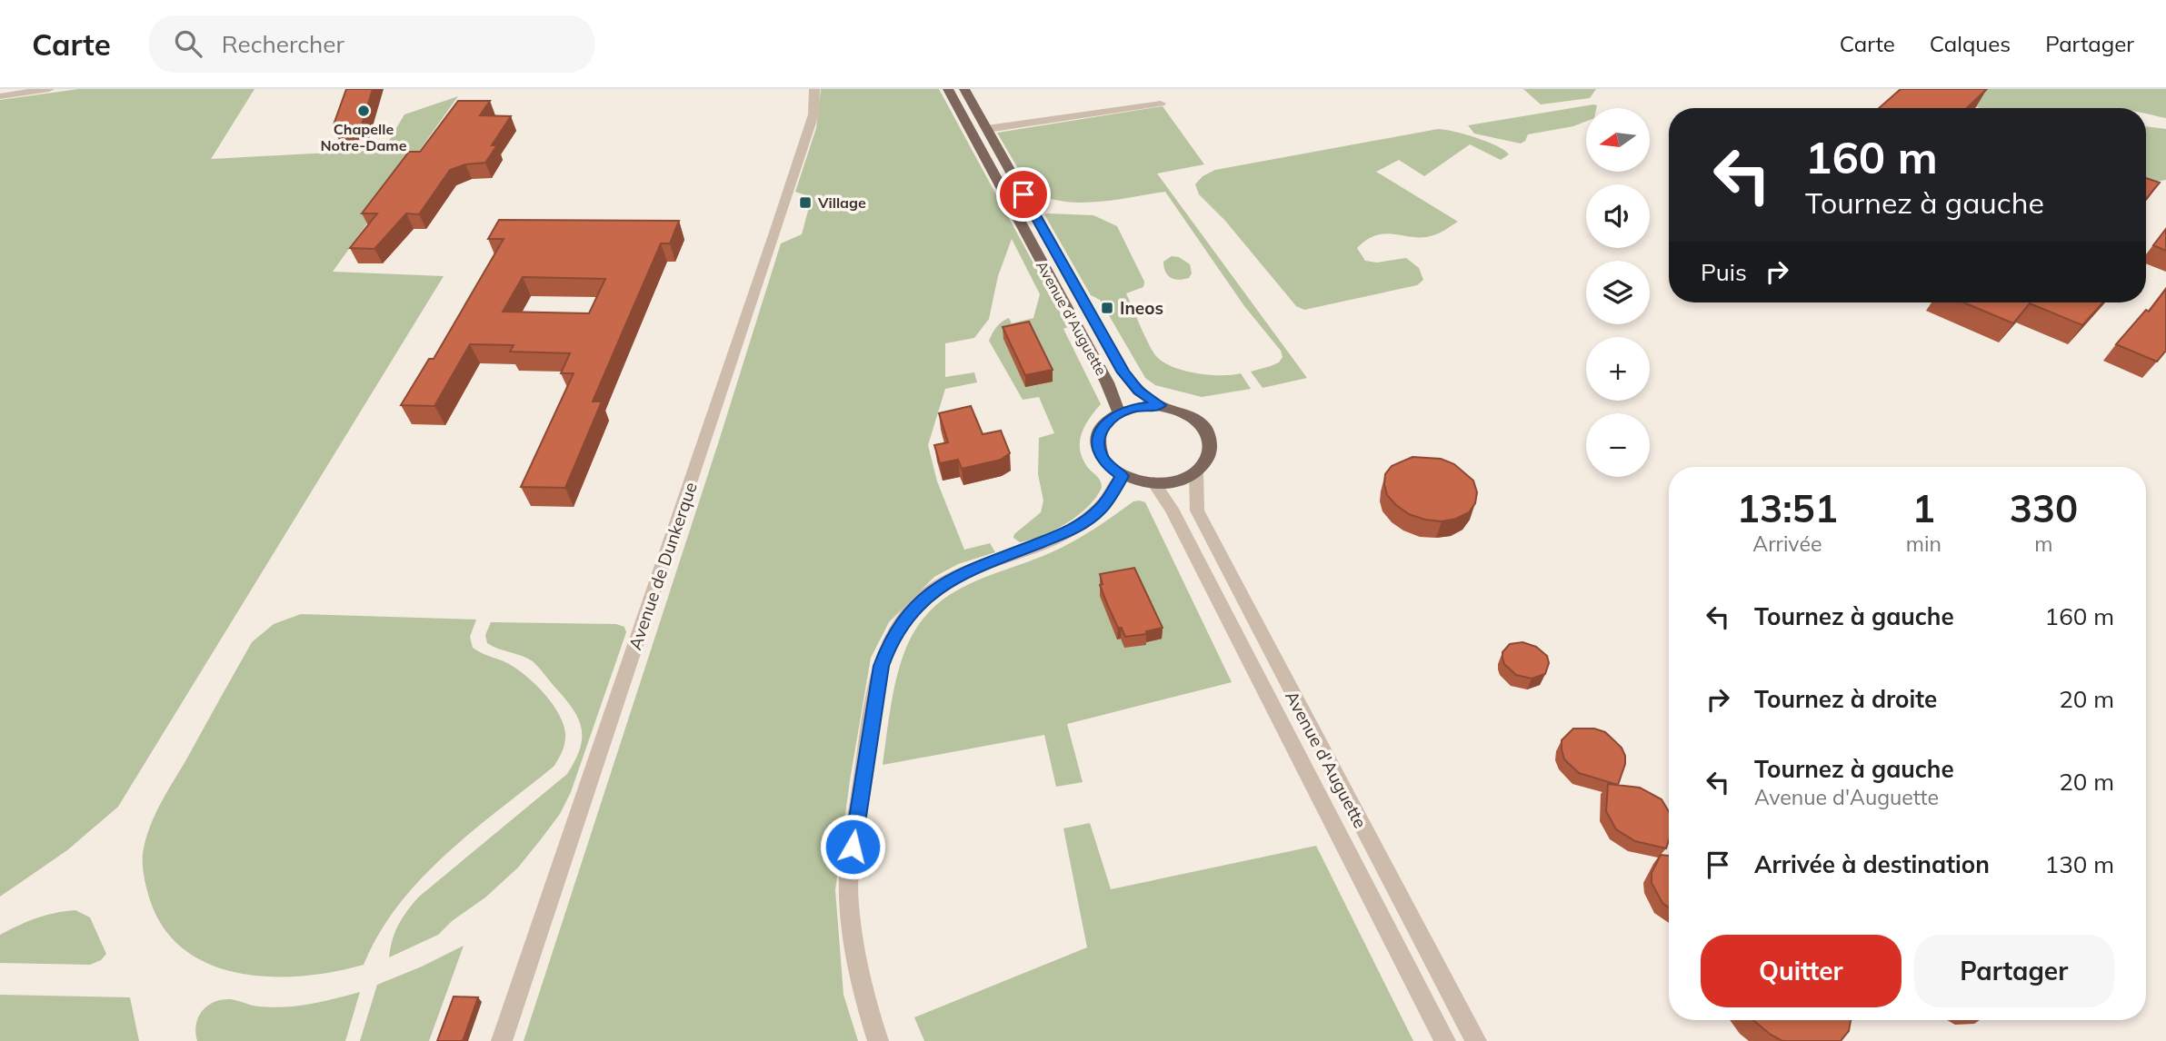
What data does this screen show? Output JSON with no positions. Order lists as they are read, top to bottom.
{
  "streets": {
    "main road": ["Avenue d'Auguette"],
    "street": ["Avenue de Dunkerque"]
  },
  "places": {
    "other": ["Chapelle Notre-Dame"],
    "transit": ["Village", "Ineos"]
  },
  "north": "left",
  "page": {
    "header": "Carte",
    "search": "Rechercher",
    "nav": ["Carte", "Calques", "Partager"],
    "map_buttons": ["+", "−"],
    "turn": ["160 m", "Tournez à gauche"],
    "then": "Puis",
    "eta": [
      "13:51",
      "Arrivée",
      "1",
      "min",
      "330",
      "m"
    ],
    "list": [
      {
        "name": "Tournez à gauche",
        "value": "160 m"
      },
      {
        "name": "Tournez à droite",
        "value": "20 m"
      },
      {
        "name": "Tournez à gauche",
        "note": "Avenue d'Auguette",
        "value": "20 m"
      },
      {
        "name": "Arrivée à destination",
        "value": "130 m"
      }
    ],
    "buttons": ["Quitter", "Partager"]
  }
}
